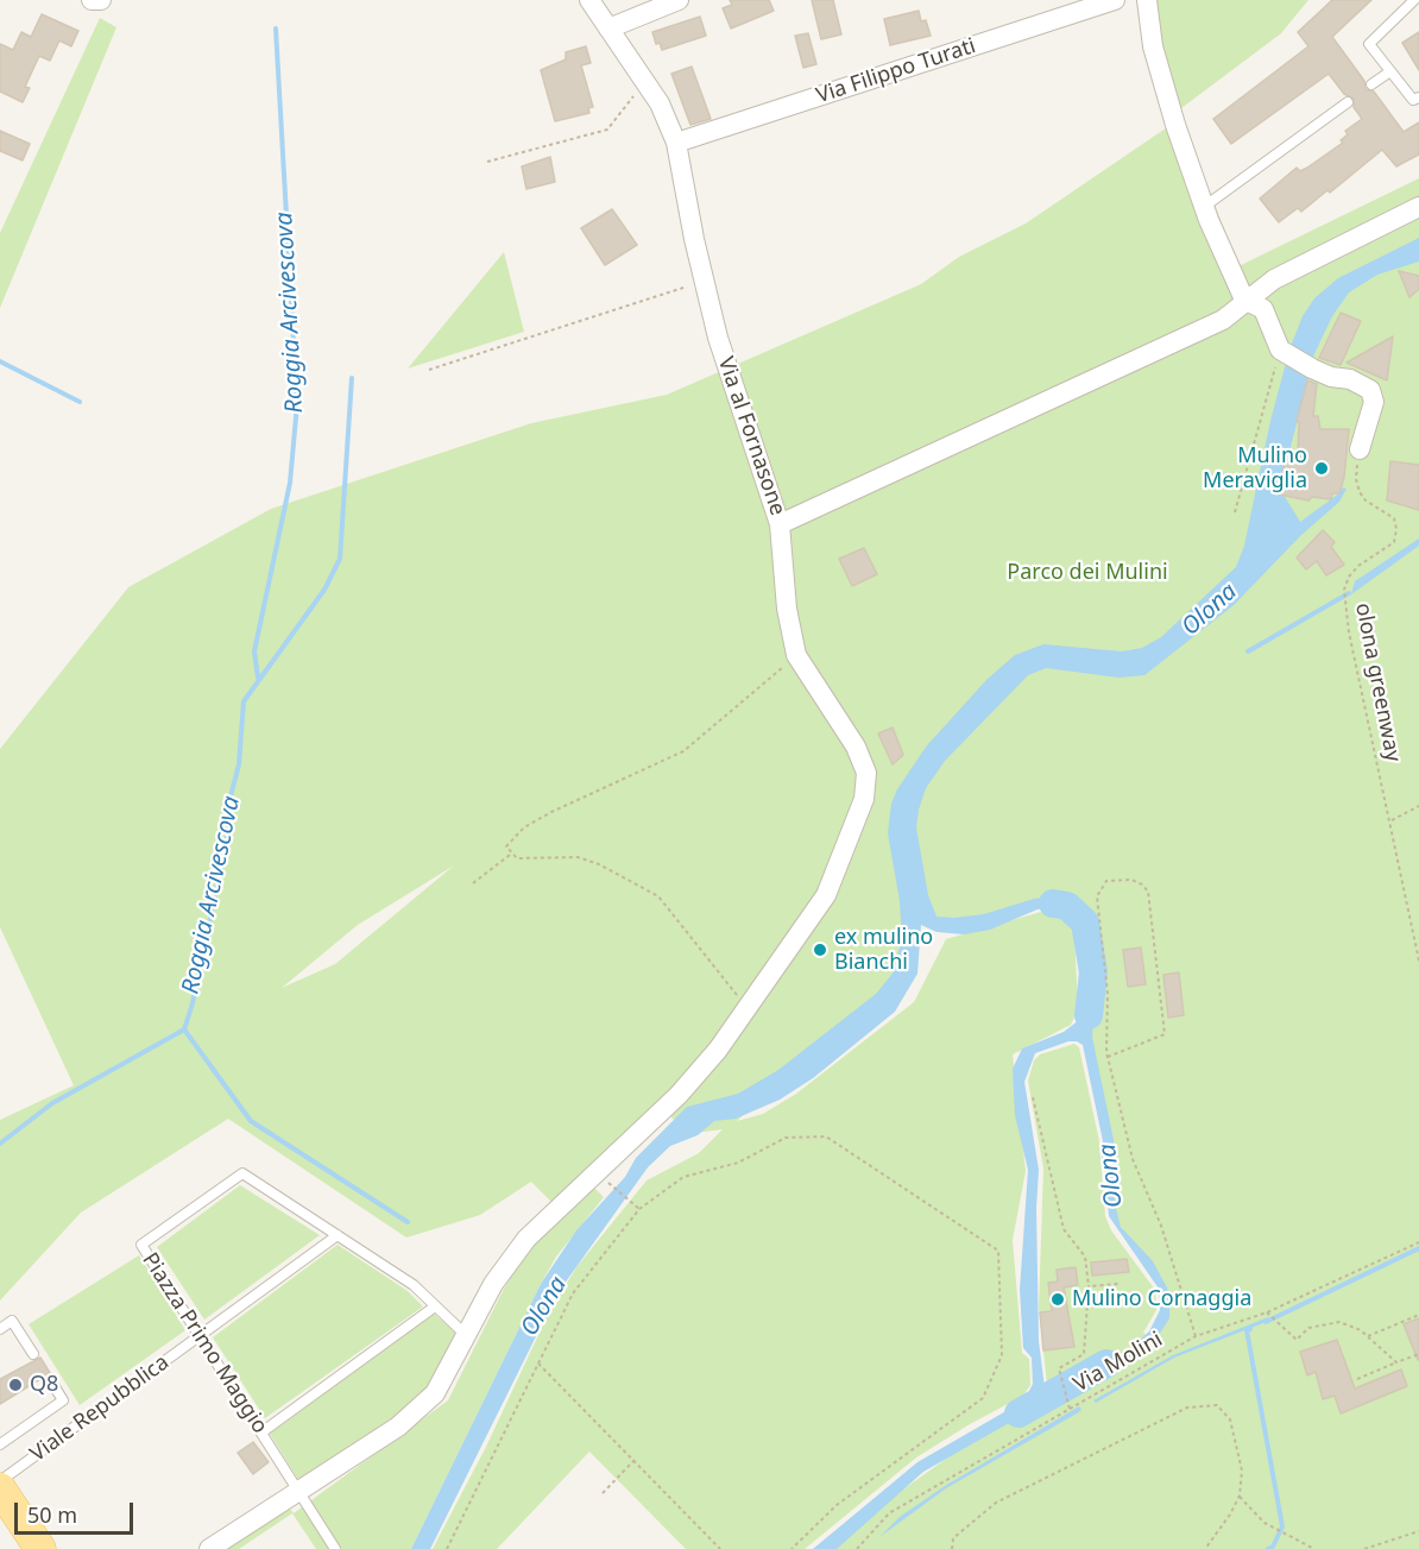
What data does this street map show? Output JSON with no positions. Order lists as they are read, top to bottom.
{
  "streets": {
    "street": ["Via Filippo Turati", "Via al Fornasone"],
    "lane": ["Piazza Primo Maggio", "Viale Repubblica"],
    "path": ["olona greenway", "Via Molini"]
  },
  "crossings": [
    ["Via Filippo Turati", "Via al Fornasone"],
    ["Piazza Primo Maggio", "Viale Repubblica"]
  ],
  "water": ["Roggia Arcivescova", "Olona"],
  "parks": ["Parco dei Mulini"],
  "places": [
    "Mulino Meraviglia",
    "ex mulino Bianchi",
    "Mulino Cornaggia",
    "Q8"
  ],
  "scale_bar": "50 m"
}
